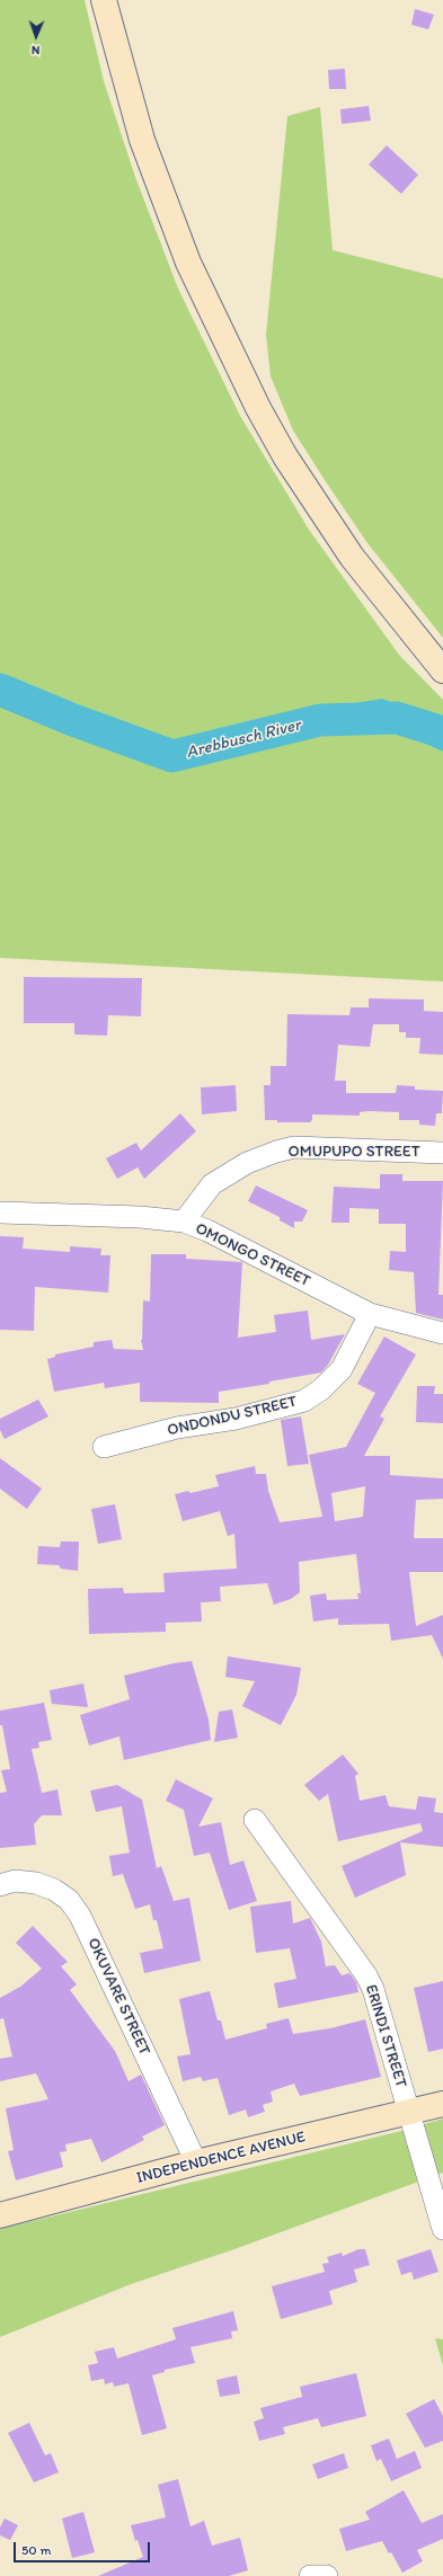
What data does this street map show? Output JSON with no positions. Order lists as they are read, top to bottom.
{
  "streets": {
    "main road": ["INDEPENDENCE AVENUE"],
    "street": [
      "OMUPUPO STREET",
      "OMONGO STREET",
      "ONDONDU STREET",
      "OKUVARE STREET",
      "ERINDI STREET"
    ]
  },
  "crossings": [
    ["OMUPUPO STREET", "OMONGO STREET"],
    ["OMONGO STREET", "ONDONDU STREET"],
    ["OKUVARE STREET", "INDEPENDENCE AVENUE"],
    ["ERINDI STREET", "INDEPENDENCE AVENUE"]
  ],
  "water": ["Arebbusch River"],
  "scale_bar": "50 m",
  "north": "bottom"
}
